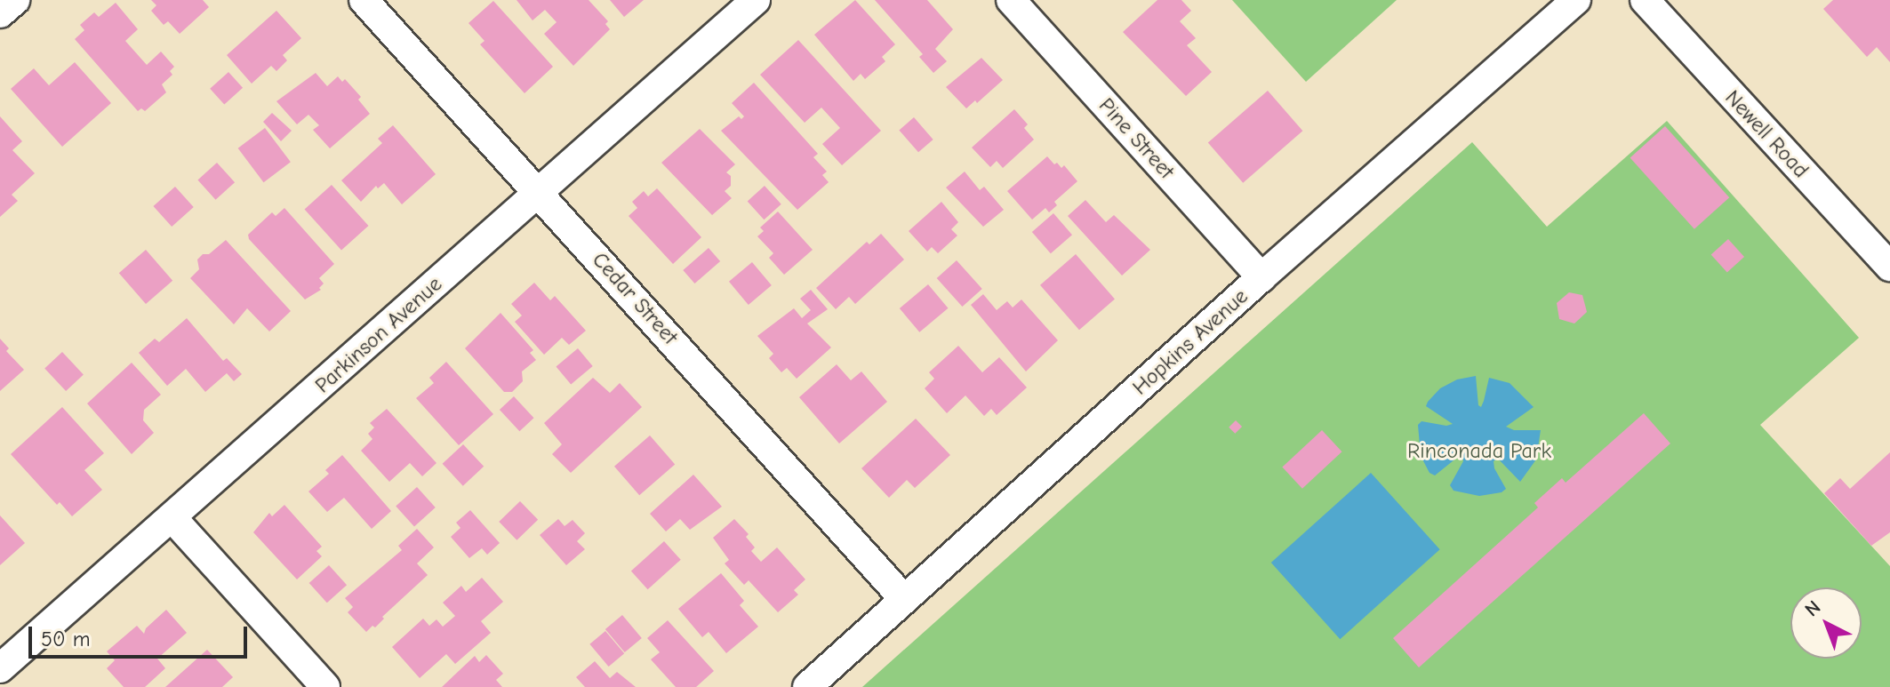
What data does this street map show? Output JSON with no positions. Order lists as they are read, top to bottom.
{
  "streets": {
    "street": [
      "Newell Road",
      "Pine Street",
      "Cedar Street",
      "Parkinson Avenue",
      "Hopkins Avenue"
    ]
  },
  "crossings": [
    ["Pine Street", "Hopkins Avenue"],
    ["Cedar Street", "Parkinson Avenue"],
    ["Cedar Street", "Hopkins Avenue"]
  ],
  "parks": ["Rinconada Park"],
  "scale_bar": "50 m",
  "north": "top left"
}
